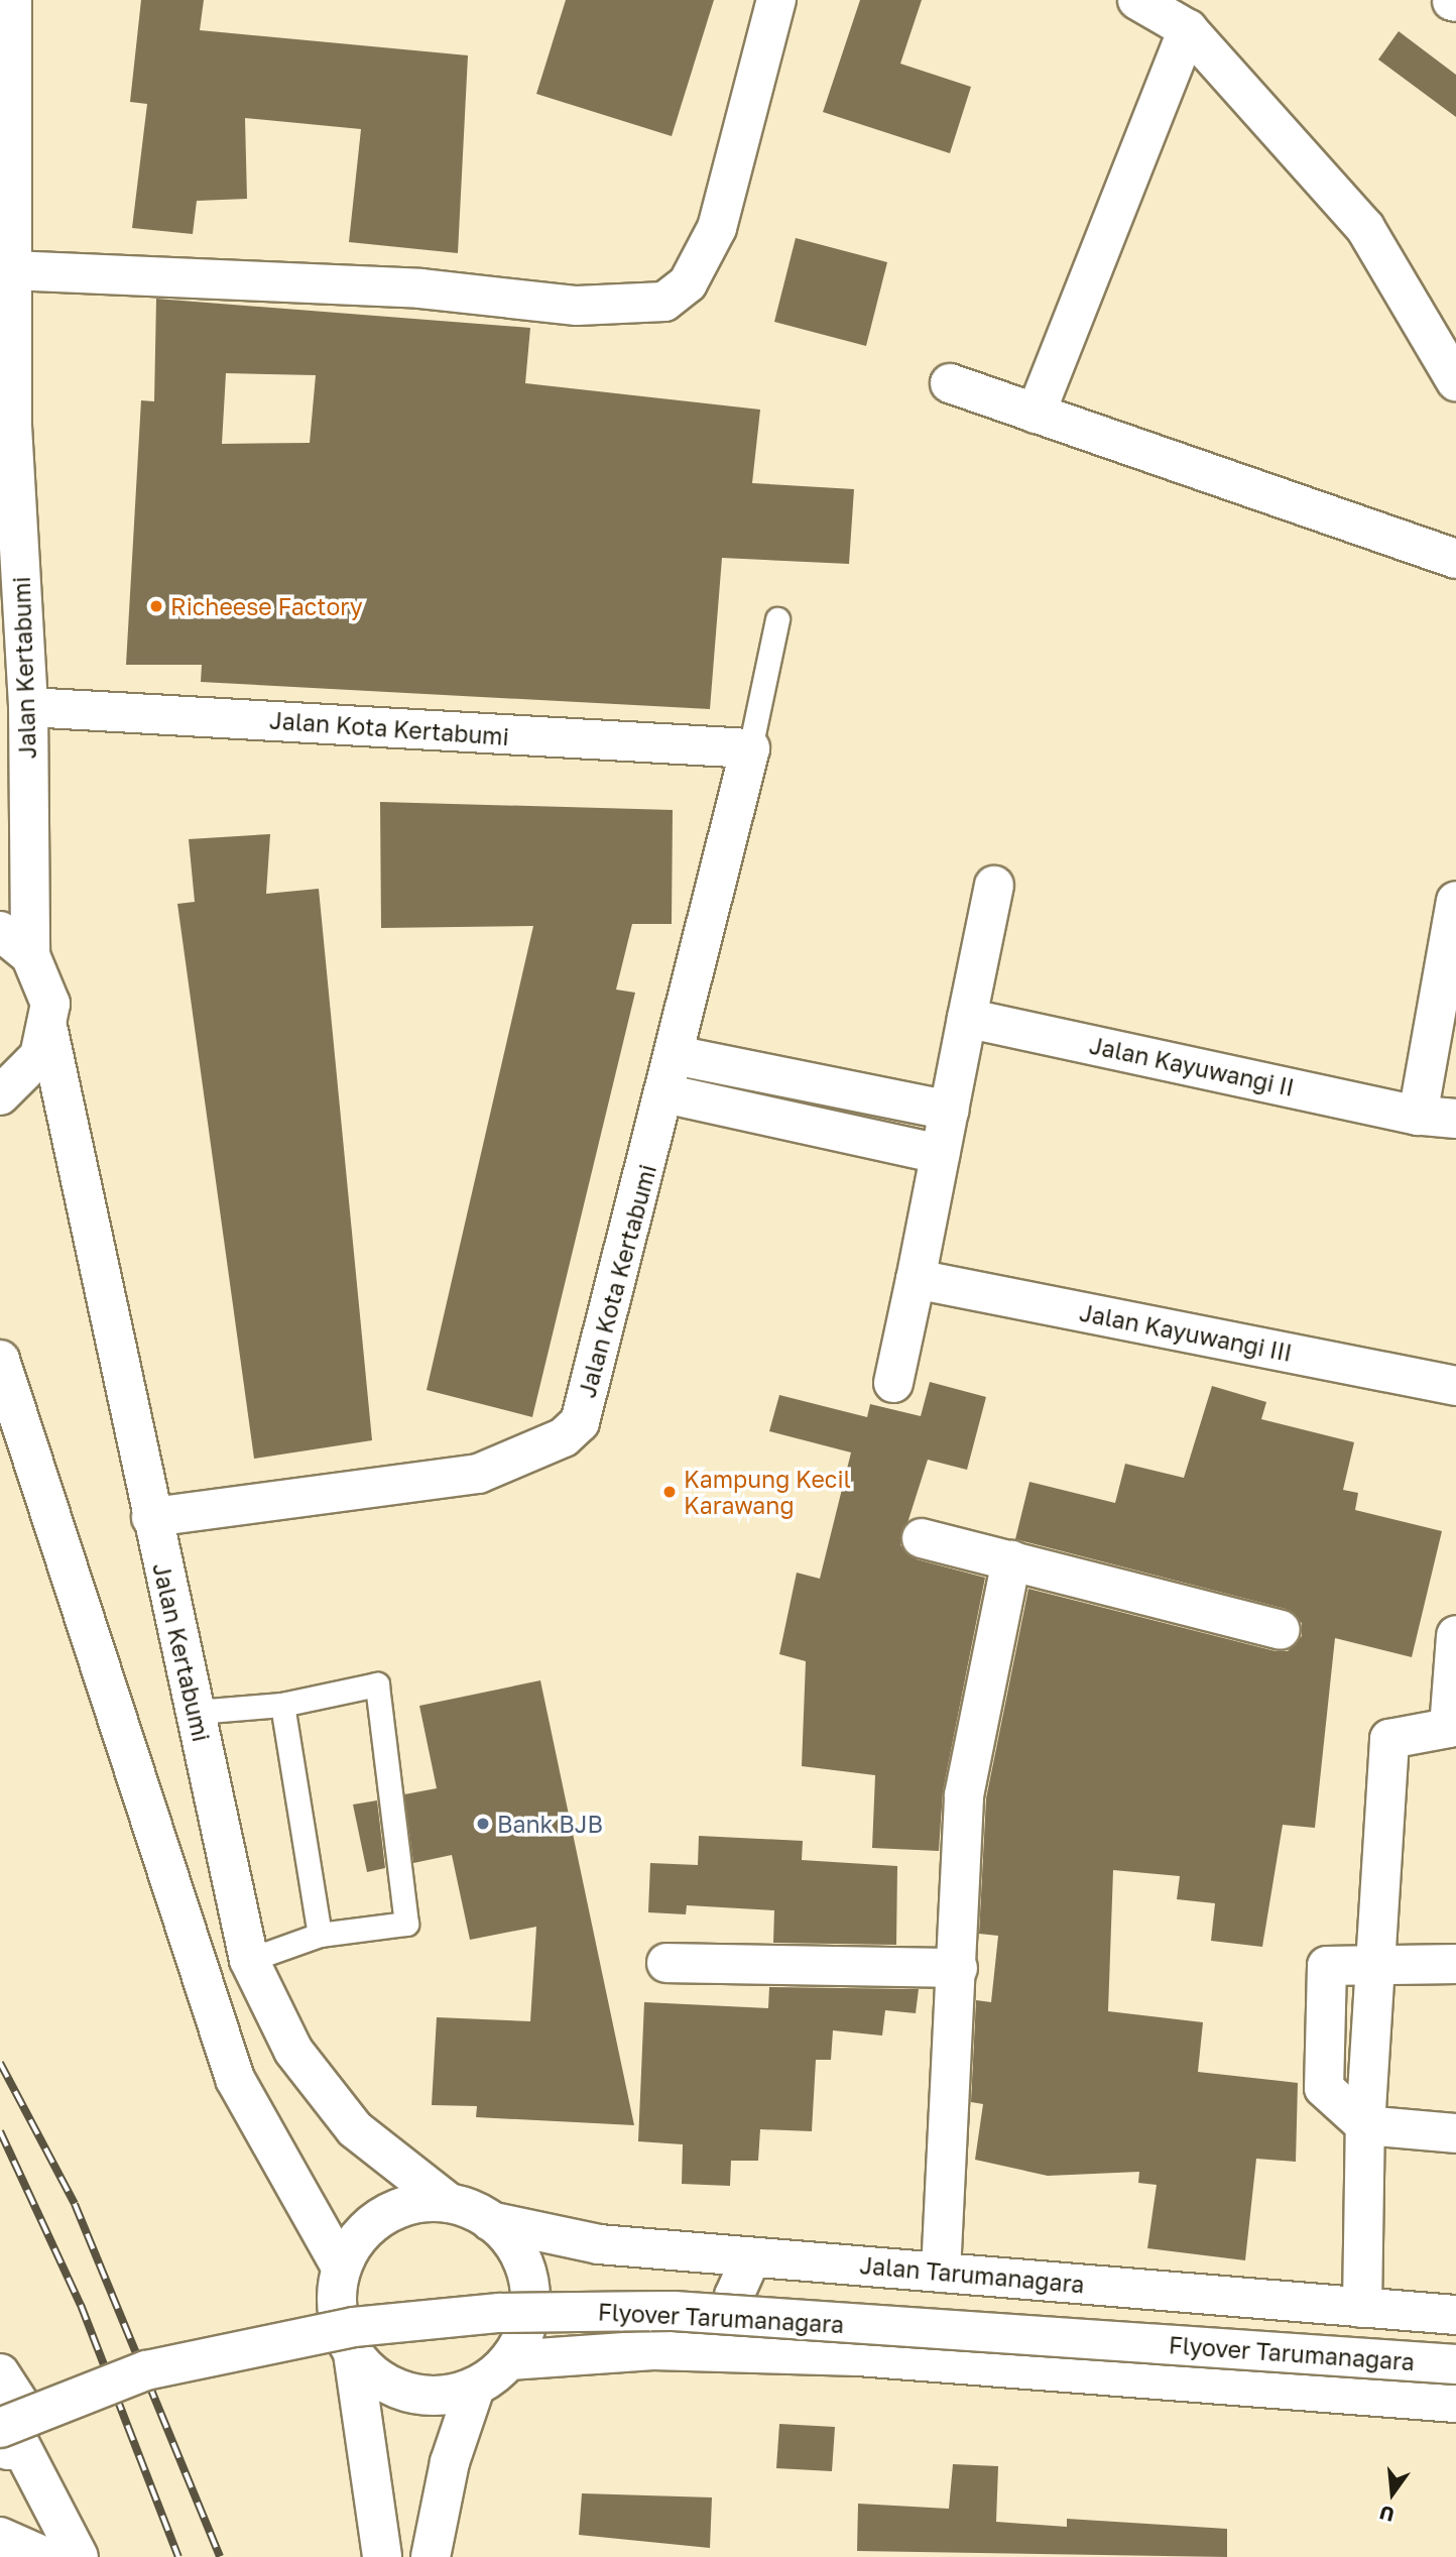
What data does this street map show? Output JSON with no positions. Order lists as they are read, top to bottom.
{
  "streets": {
    "street": [
      "Jalan Kertabumi",
      "Jalan Kota Kertabumi",
      "Jalan Kayuwangi II",
      "Jalan Kayuwangi III",
      "Jalan Tarumanagara",
      "Flyover Tarumanagara"
    ]
  },
  "crossings": [
    ["Jalan Kertabumi", "Jalan Kota Kertabumi"],
    ["Jalan Kertabumi", "Jalan Tarumanagara"]
  ],
  "places": ["Richeese Factory", "Kampung Kecil Karawang", "Bank BJB"],
  "north": "bottom"
}
